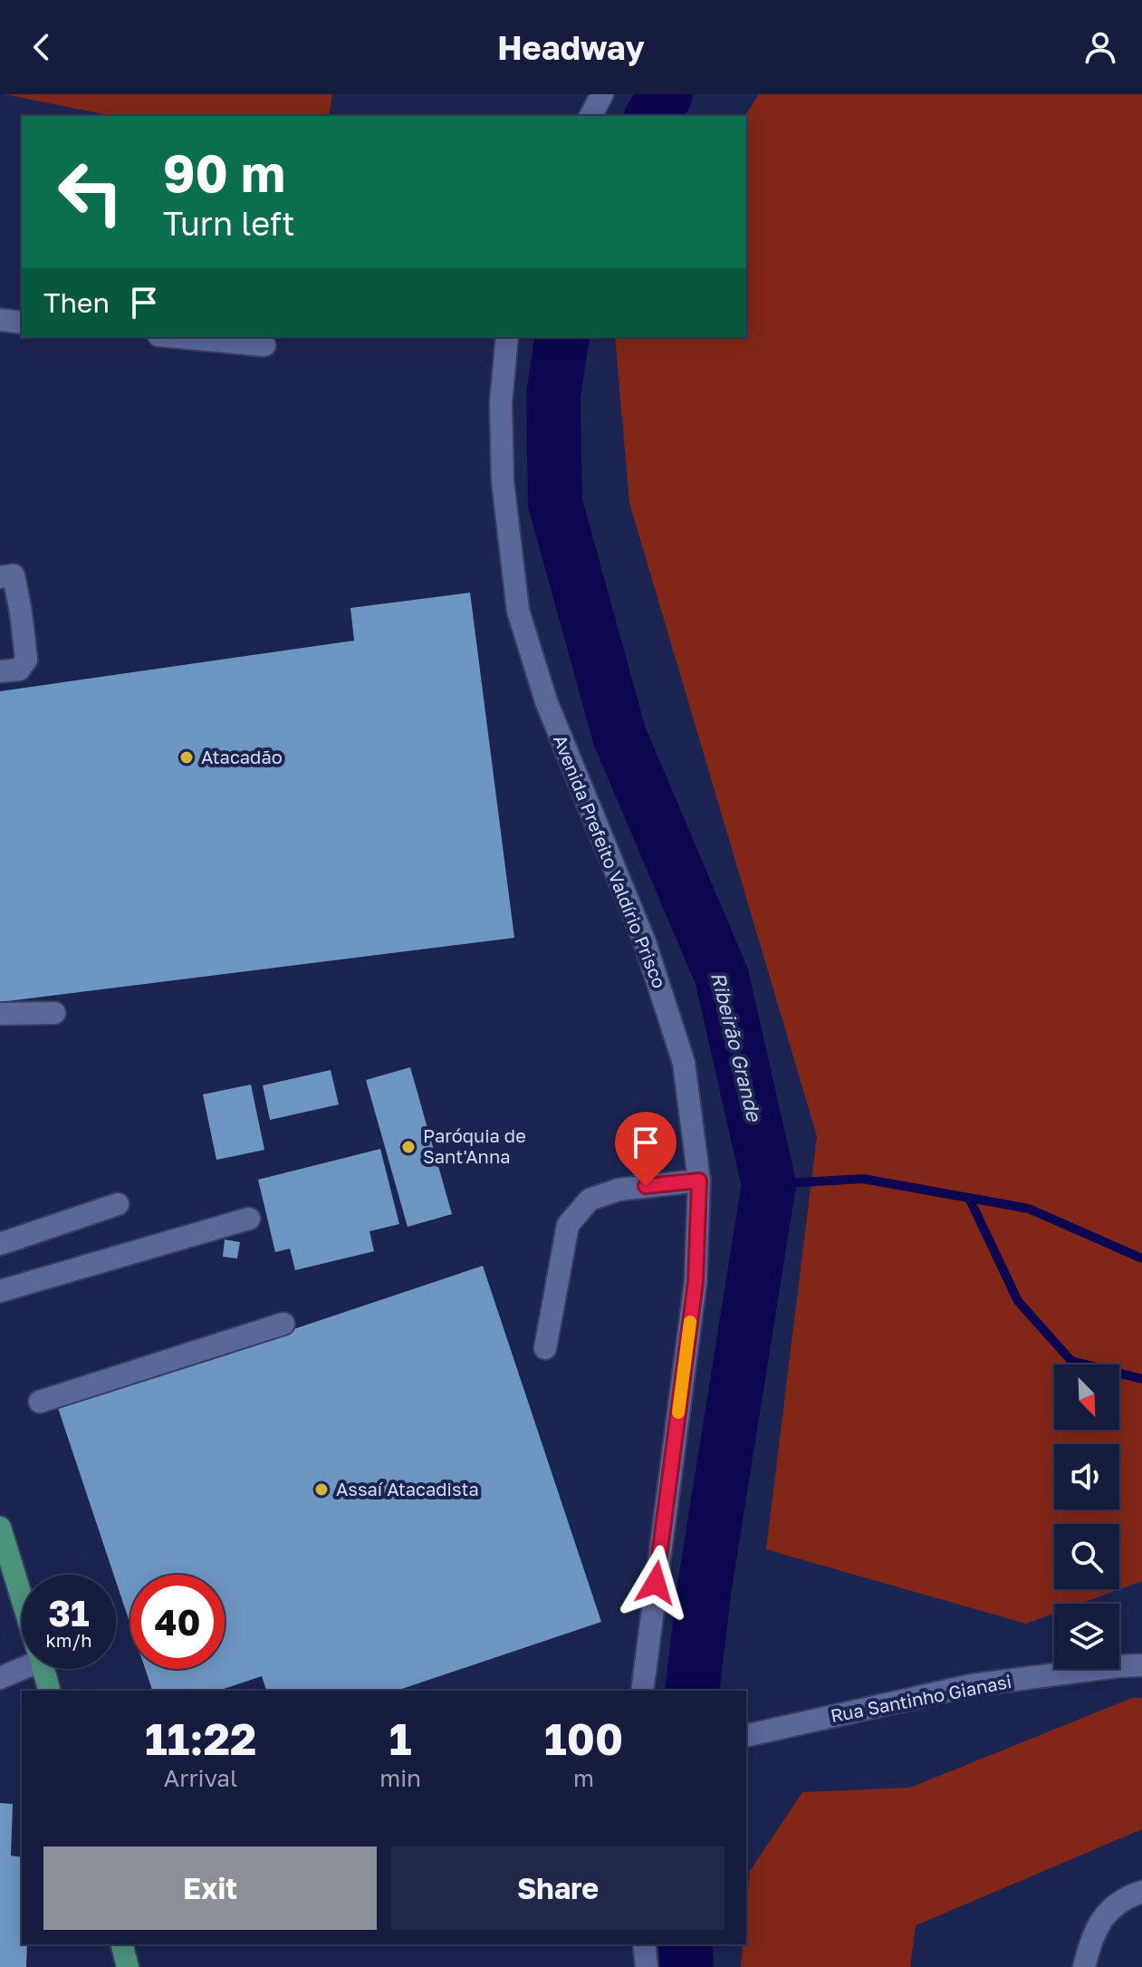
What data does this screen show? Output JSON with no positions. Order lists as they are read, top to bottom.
{
  "streets": {
    "street": ["Avenida Prefeito Valdírio Prisco", "Rua Santinho Gianasi"]
  },
  "water": ["Ribeirão Grande"],
  "places": ["Atacadão", "Paróquia de Sant'Anna", "Assaí Atacadista"],
  "north": "bottom right",
  "page": {
    "header": "Headway",
    "turn": ["90 m", "Turn left"],
    "then": "Then",
    "speed": "31 km/h",
    "limit": "40",
    "eta": [
      "11:22",
      "Arrival",
      "1",
      "min",
      "100",
      "m"
    ],
    "buttons": ["Exit", "Share"]
  }
}
